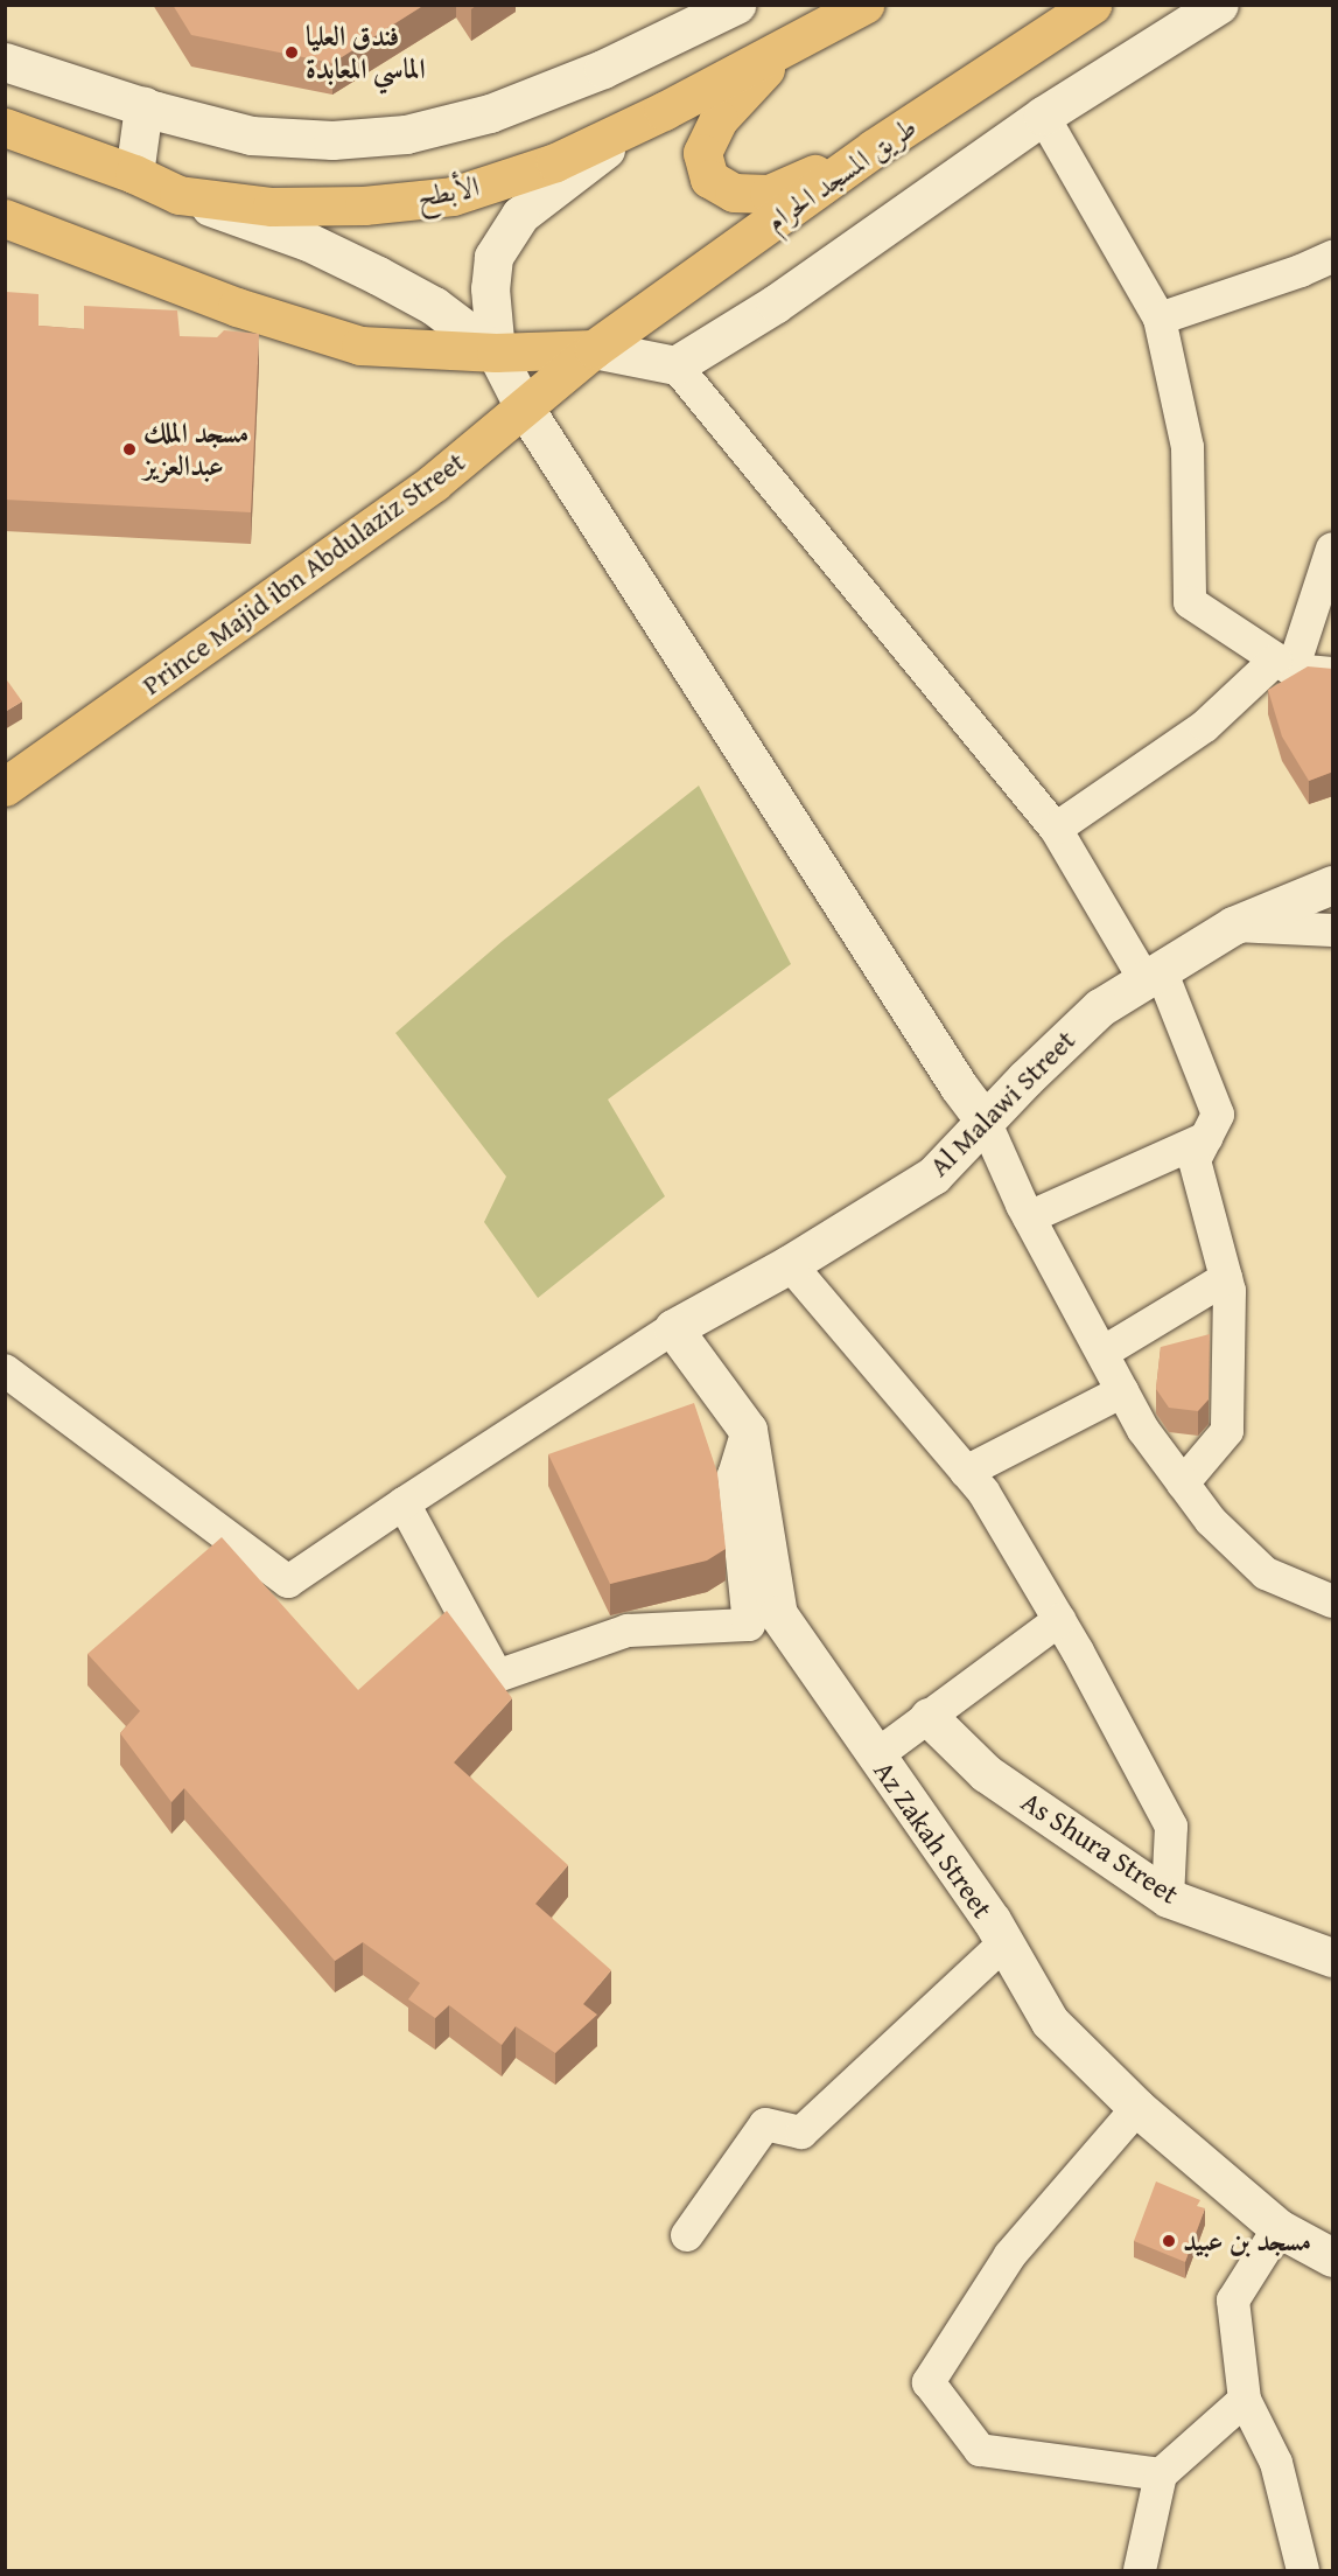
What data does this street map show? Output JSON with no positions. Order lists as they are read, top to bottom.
{
  "streets": {
    "main road": ["طريق المسجد الحرام", "الأبطح", "Prince Majid ibn Abdulaziz Street"],
    "street": ["Al Malawi Street", "Az Zakah Street", "As Shura Street"]
  },
  "crossings": [
    ["طريق المسجد الحرام", "Prince Majid ibn Abdulaziz Street"],
    ["Al Malawi Street", "Az Zakah Street"]
  ],
  "places": ["فندق العليا الماسي المعابدة", "مسجد الملك عبدالعزيز", "مسجد بن عبيد"]
}
